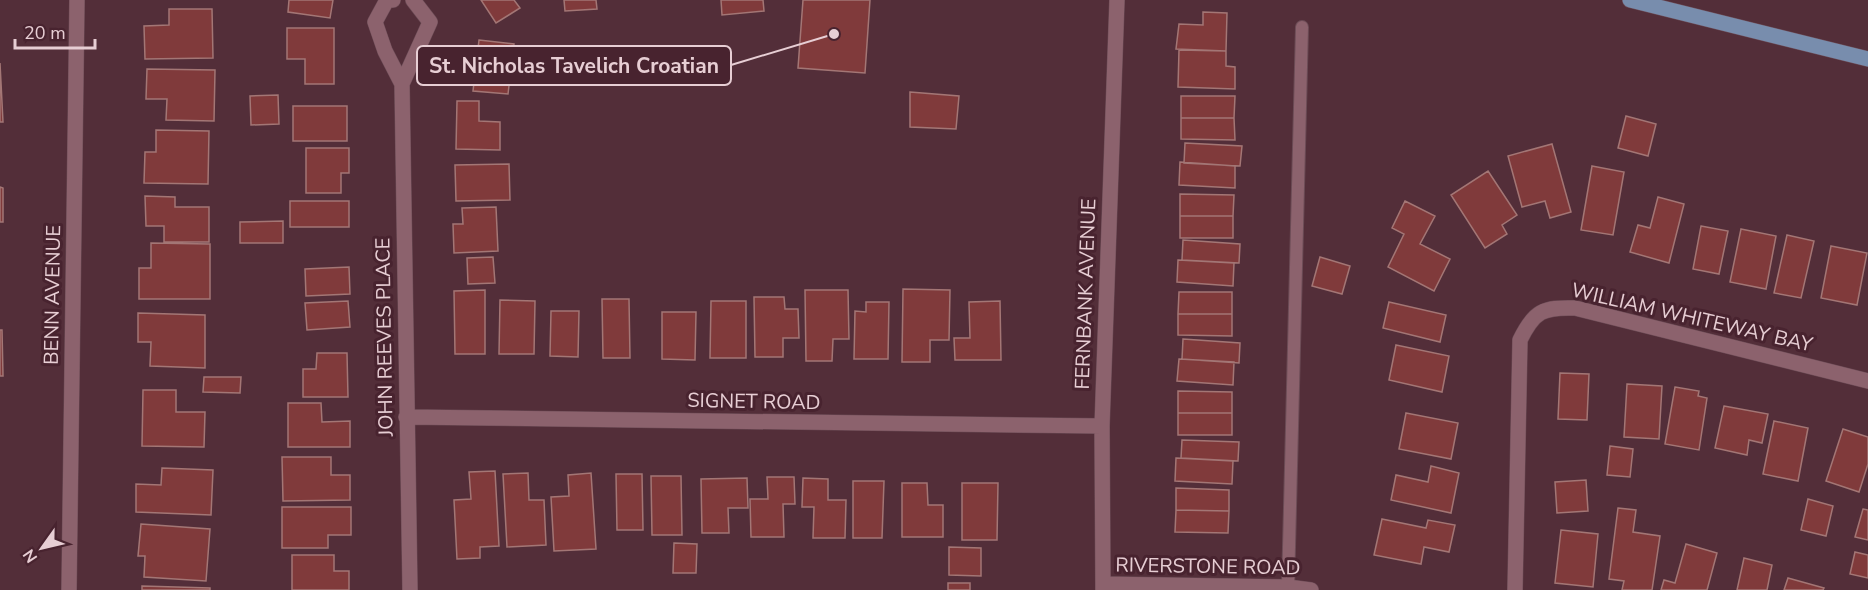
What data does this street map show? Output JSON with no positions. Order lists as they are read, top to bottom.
{
  "streets": {
    "street": [
      "FERNBANK AVENUE",
      "BENN AVENUE",
      "WILLIAM WHITEWAY BAY",
      "JOHN REEVES PLACE",
      "SIGNET ROAD",
      "RIVERSTONE ROAD"
    ]
  },
  "crossings": [
    ["FERNBANK AVENUE", "SIGNET ROAD"],
    ["FERNBANK AVENUE", "RIVERSTONE ROAD"],
    ["JOHN REEVES PLACE", "SIGNET ROAD"]
  ],
  "places": ["St. Nicholas Tavelich Croatian"],
  "scale_bar": "20 m",
  "north": "bottom left"
}
